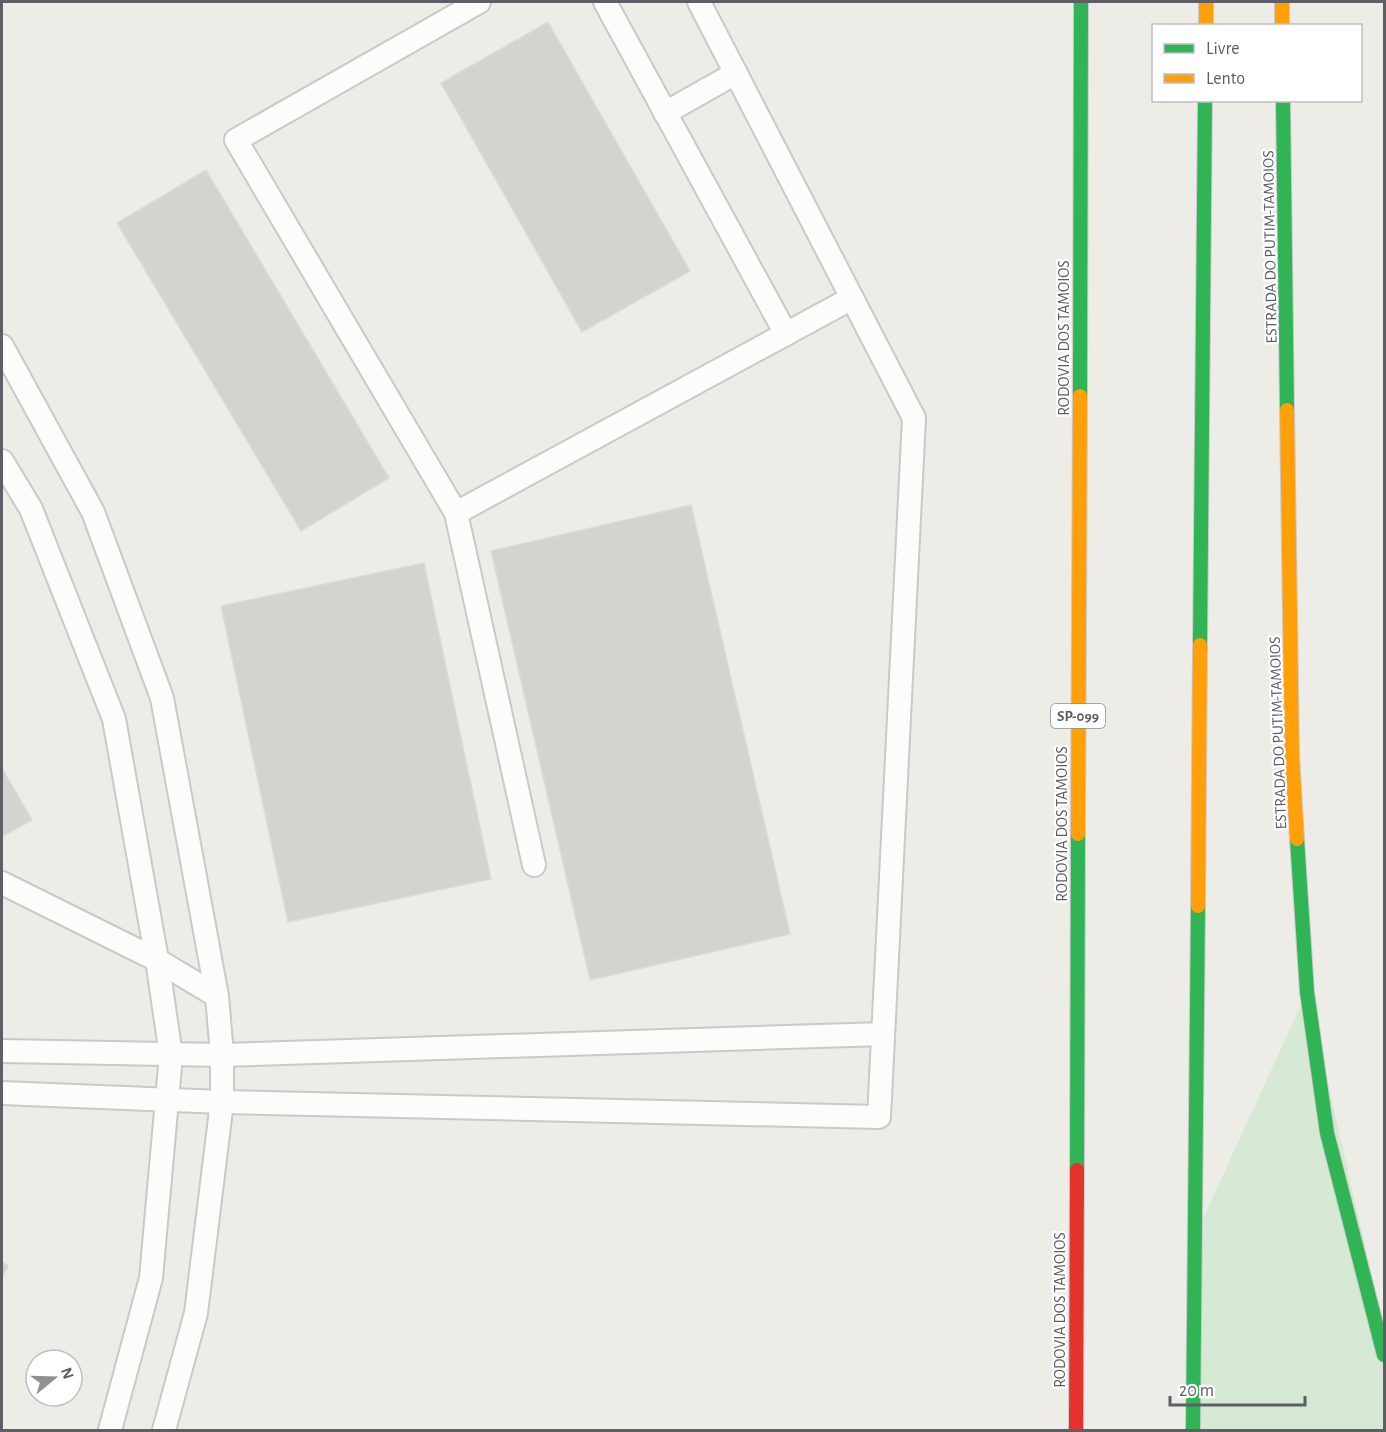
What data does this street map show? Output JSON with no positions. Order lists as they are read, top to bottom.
{
  "streets": {
    "main road": ["ESTRADA DO PUTIM-TAMOIOS", "RODOVIA DOS TAMOIOS", "SP-099"]
  },
  "legend": ["Livre", "Lento"],
  "scale_bar": "20 m",
  "north": "right"
}
